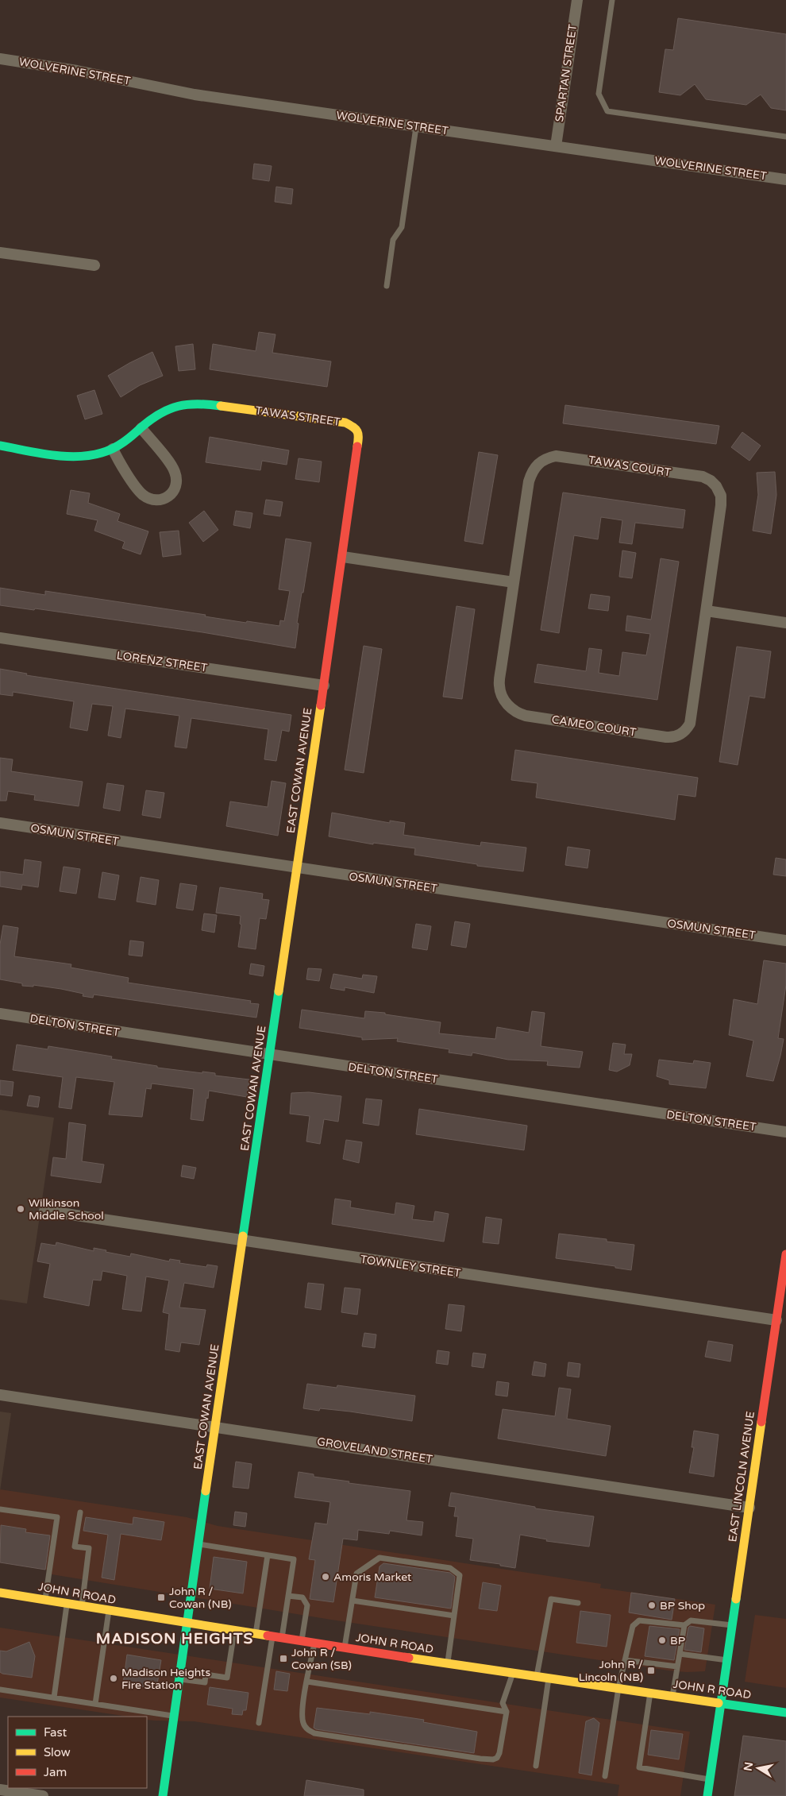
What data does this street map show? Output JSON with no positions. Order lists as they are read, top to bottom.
{
  "streets": {
    "street": [
      "WOLVERINE STREET",
      "SPARTAN STREET",
      "TAWAS STREET",
      "TAWAS COURT",
      "LORENZ STREET",
      "CAMEO COURT",
      "EAST COWAN AVENUE",
      "OSMUN STREET",
      "DELTON STREET",
      "TOWNLEY STREET",
      "GROVELAND STREET",
      "EAST LINCOLN AVENUE",
      "JOHN R ROAD"
    ]
  },
  "crossings": [
    ["WOLVERINE STREET", "SPARTAN STREET"],
    ["TAWAS STREET", "EAST COWAN AVENUE"],
    ["TAWAS COURT", "CAMEO COURT"],
    ["LORENZ STREET", "EAST COWAN AVENUE"],
    ["EAST COWAN AVENUE", "OSMUN STREET"],
    ["EAST COWAN AVENUE", "DELTON STREET"],
    ["EAST COWAN AVENUE", "TOWNLEY STREET"],
    ["EAST COWAN AVENUE", "GROVELAND STREET"],
    ["EAST COWAN AVENUE", "JOHN R ROAD"],
    ["TOWNLEY STREET", "EAST LINCOLN AVENUE"],
    ["GROVELAND STREET", "EAST LINCOLN AVENUE"],
    ["EAST LINCOLN AVENUE", "JOHN R ROAD"]
  ],
  "districts": ["MADISON HEIGHTS"],
  "places": {
    "other": [
      "Wilkinson Middle School",
      "Amoris Market",
      "BP Shop",
      "BP",
      "Madison Heights Fire Station"
    ],
    "transit": ["John R / Cowan (NB)", "John R / Cowan (SB)", "John R / Lincoln (NB)"]
  },
  "legend": ["Fast", "Slow", "Jam"],
  "north": "left"
}
